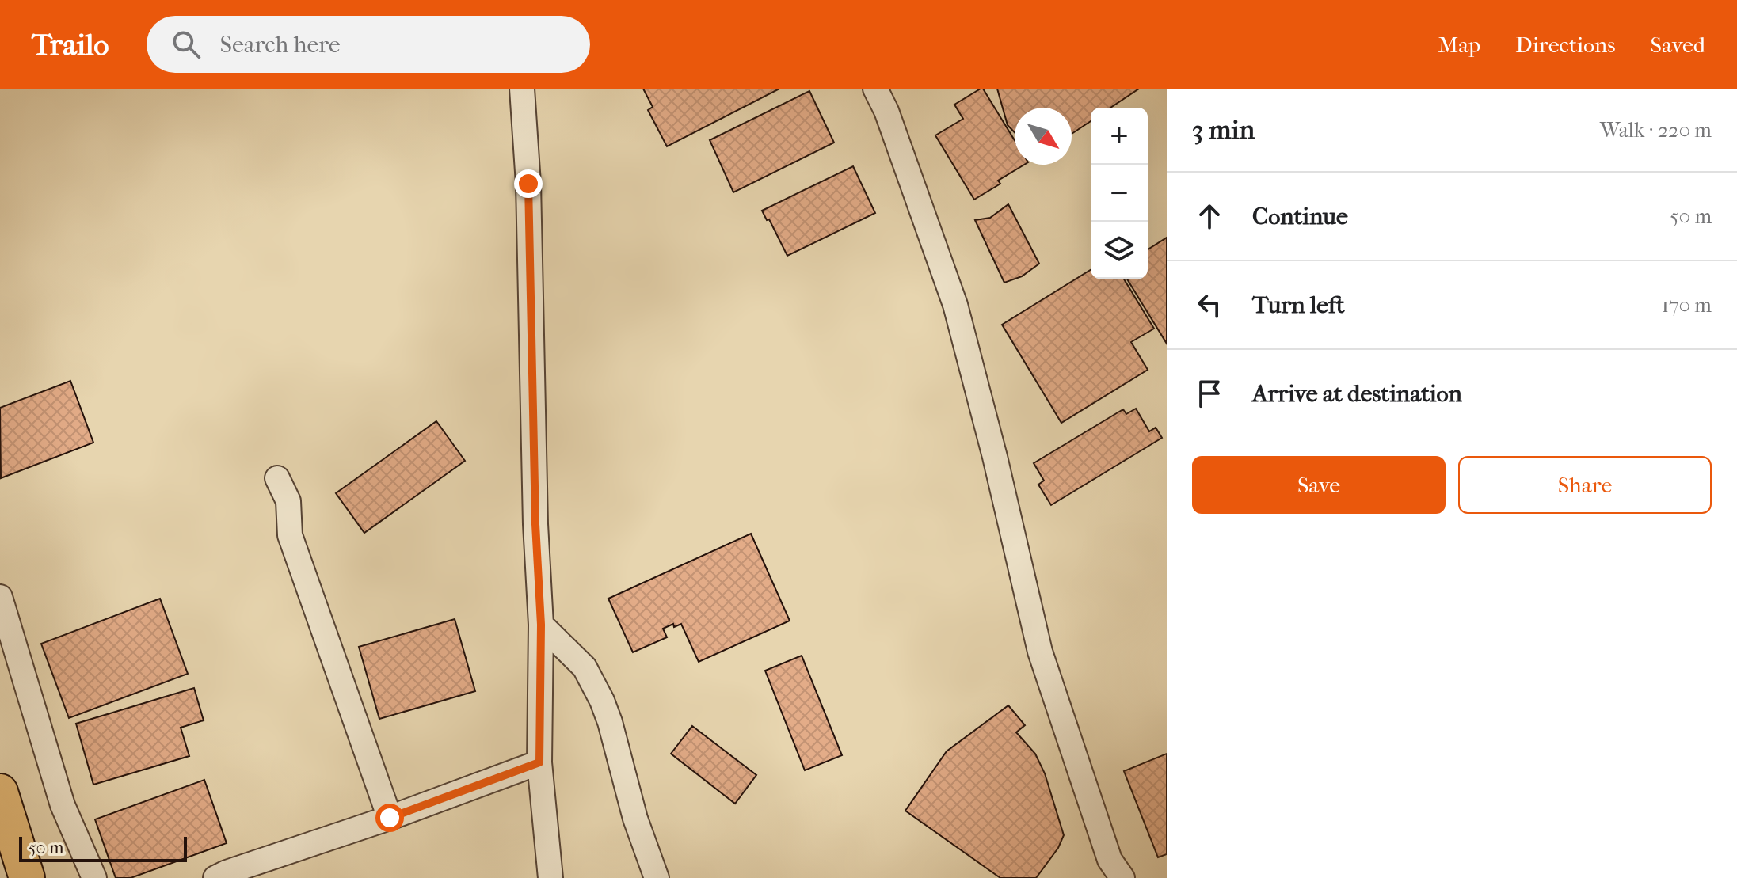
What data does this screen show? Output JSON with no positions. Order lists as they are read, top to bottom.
{
  "scale_bar": "50 m",
  "north": "bottom right",
  "page": {
    "header": "Trailo",
    "search": "Search here",
    "nav": ["Map", "Directions", "Saved"],
    "heading": ["3 min", "Walk · 220 m"],
    "map_buttons": ["+", "−"],
    "list": [
      ["Continue", "50 m"],
      ["Turn left", "170 m"],
      "Arrive at destination"
    ],
    "buttons": ["Save", "Share"],
    "scale": "50 m"
  }
}
